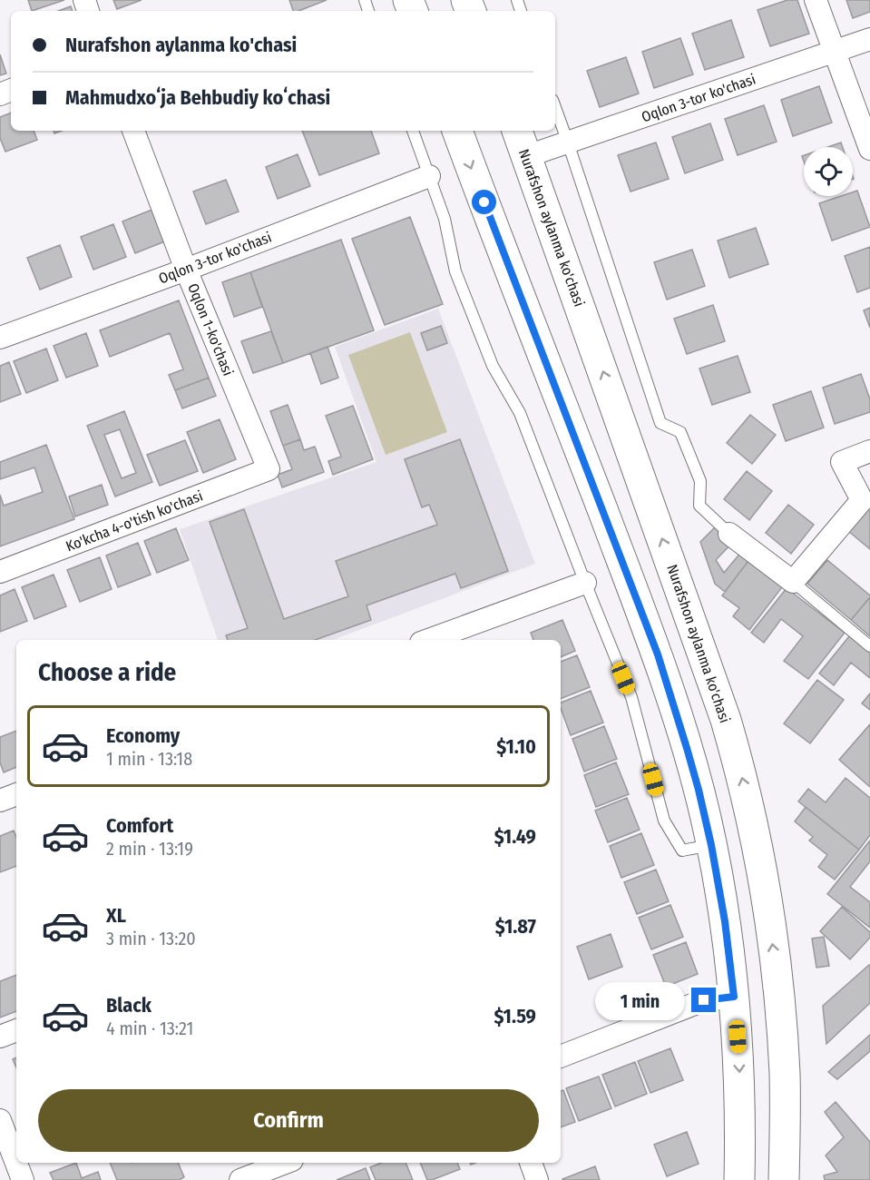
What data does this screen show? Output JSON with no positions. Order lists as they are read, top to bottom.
{
  "streets": {
    "main road": ["Nurafshon aylanma ko'chasi"],
    "street": ["Oqlon 3-tor ko'chasi", "Oqlon 1-ko'chasi", "Ko'kcha 4-o'tish ko'chasi"]
  },
  "crossings": [
    ["Oqlon 3-tor ko'chasi", "Nurafshon aylanma ko'chasi"],
    ["Oqlon 3-tor ko'chasi", "Oqlon 1-ko'chasi"],
    ["Oqlon 1-ko'chasi", "Ko'kcha 4-o'tish ko'chasi"]
  ],
  "page": {
    "banner": ["Nurafshon aylanma ko'chasi", "Mahmudxoʻja Behbudiy koʻchasi"],
    "heading": "Choose a ride",
    "list": [
      {
        "name": "Economy",
        "note": "1 min · 13:18",
        "value": "$1.10"
      },
      {
        "name": "Comfort",
        "note": "2 min · 13:19",
        "value": "$1.49"
      },
      {
        "name": "XL",
        "note": "3 min · 13:20",
        "value": "$1.87"
      },
      {
        "name": "Black",
        "note": "4 min · 13:21",
        "value": "$1.59"
      }
    ],
    "bubble": "1 min",
    "buttons": "Confirm"
  }
}
